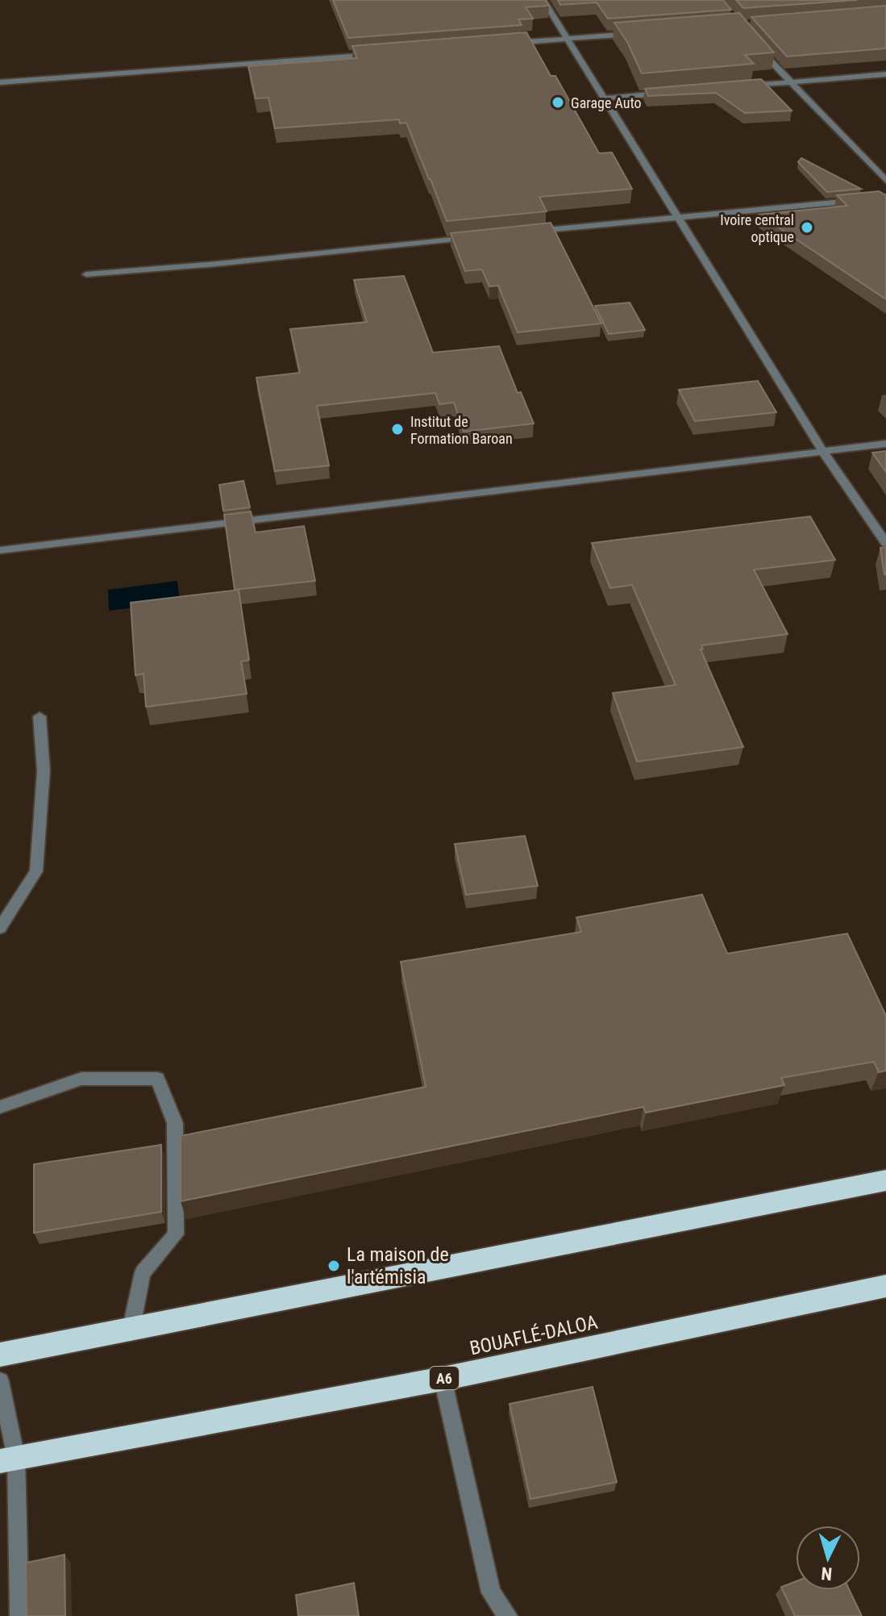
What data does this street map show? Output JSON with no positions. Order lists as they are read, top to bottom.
{
  "streets": {
    "highway": ["BOUAFLÉ-DALOA", "A6"]
  },
  "places": [
    "Garage Auto",
    "Ivoire central optique",
    "Institut de Formation Baroan",
    "La maison de l'artémisia"
  ],
  "north": "bottom"
}
